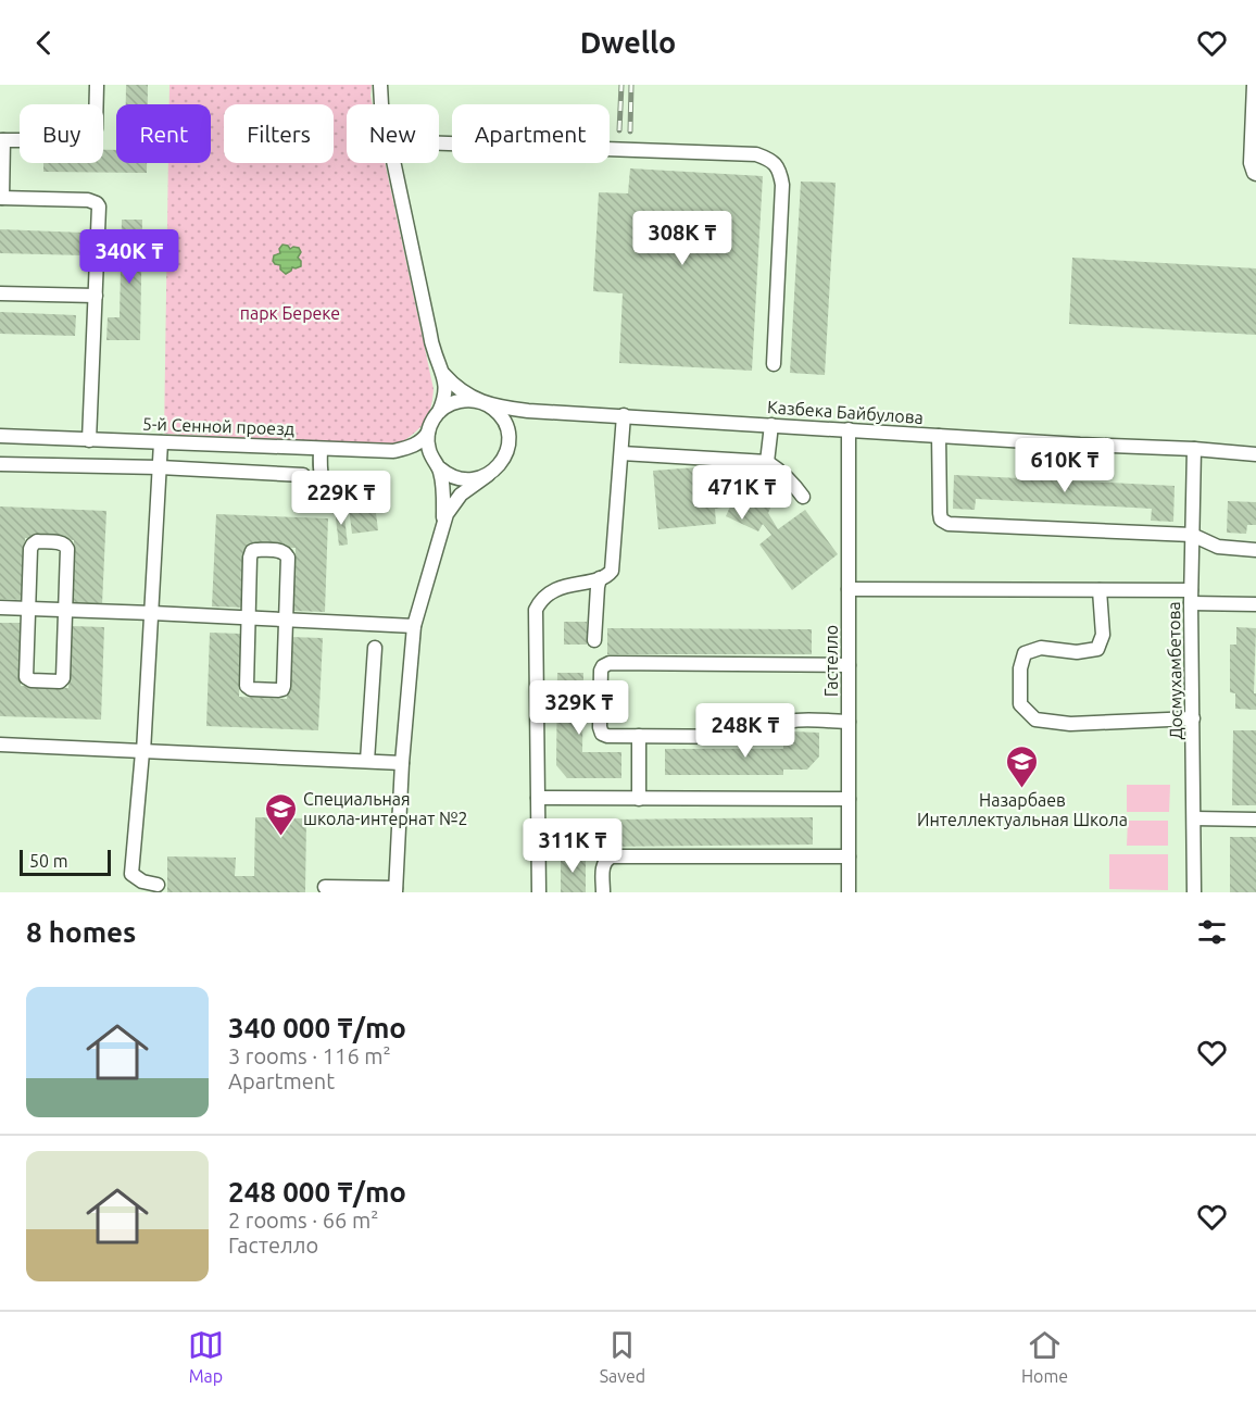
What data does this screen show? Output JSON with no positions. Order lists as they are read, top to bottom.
{
  "streets": {
    "street": [
      "Казбека Байбулова",
      "5-й Сенной проезд",
      "Гастелло",
      "Досмухамбетова"
    ]
  },
  "crossings": [
    ["Казбека Байбулова", "5-й Сенной проезд"],
    ["Казбека Байбулова", "Гастелло"],
    ["Казбека Байбулова", "Досмухамбетова"]
  ],
  "parks": ["парк Береке"],
  "places": {
    "school or university": ["Назарбаев Интеллектуальная Школа", "Специальная школа-интернат №2"]
  },
  "scale_bar": "50 m",
  "page": {
    "header": "Dwello",
    "chip": [
      "Buy",
      "Rent",
      "Filters",
      "New",
      "Apartment"
    ],
    "price": [
      "308K ₸",
      "340K ₸",
      "610K ₸",
      "471K ₸",
      "229K ₸",
      "329K ₸",
      "248K ₸",
      "311K ₸"
    ],
    "scale": "50 m",
    "heading": "8 homes",
    "list": [
      {
        "name": "340 000 ₸/mo",
        "note": "3 rooms · 116 m² · Apartment"
      },
      {
        "name": "248 000 ₸/mo",
        "note": "2 rooms · 66 m² · Гастелло"
      }
    ],
    "tabs": ["Map", "Saved", "Home"]
  }
}
